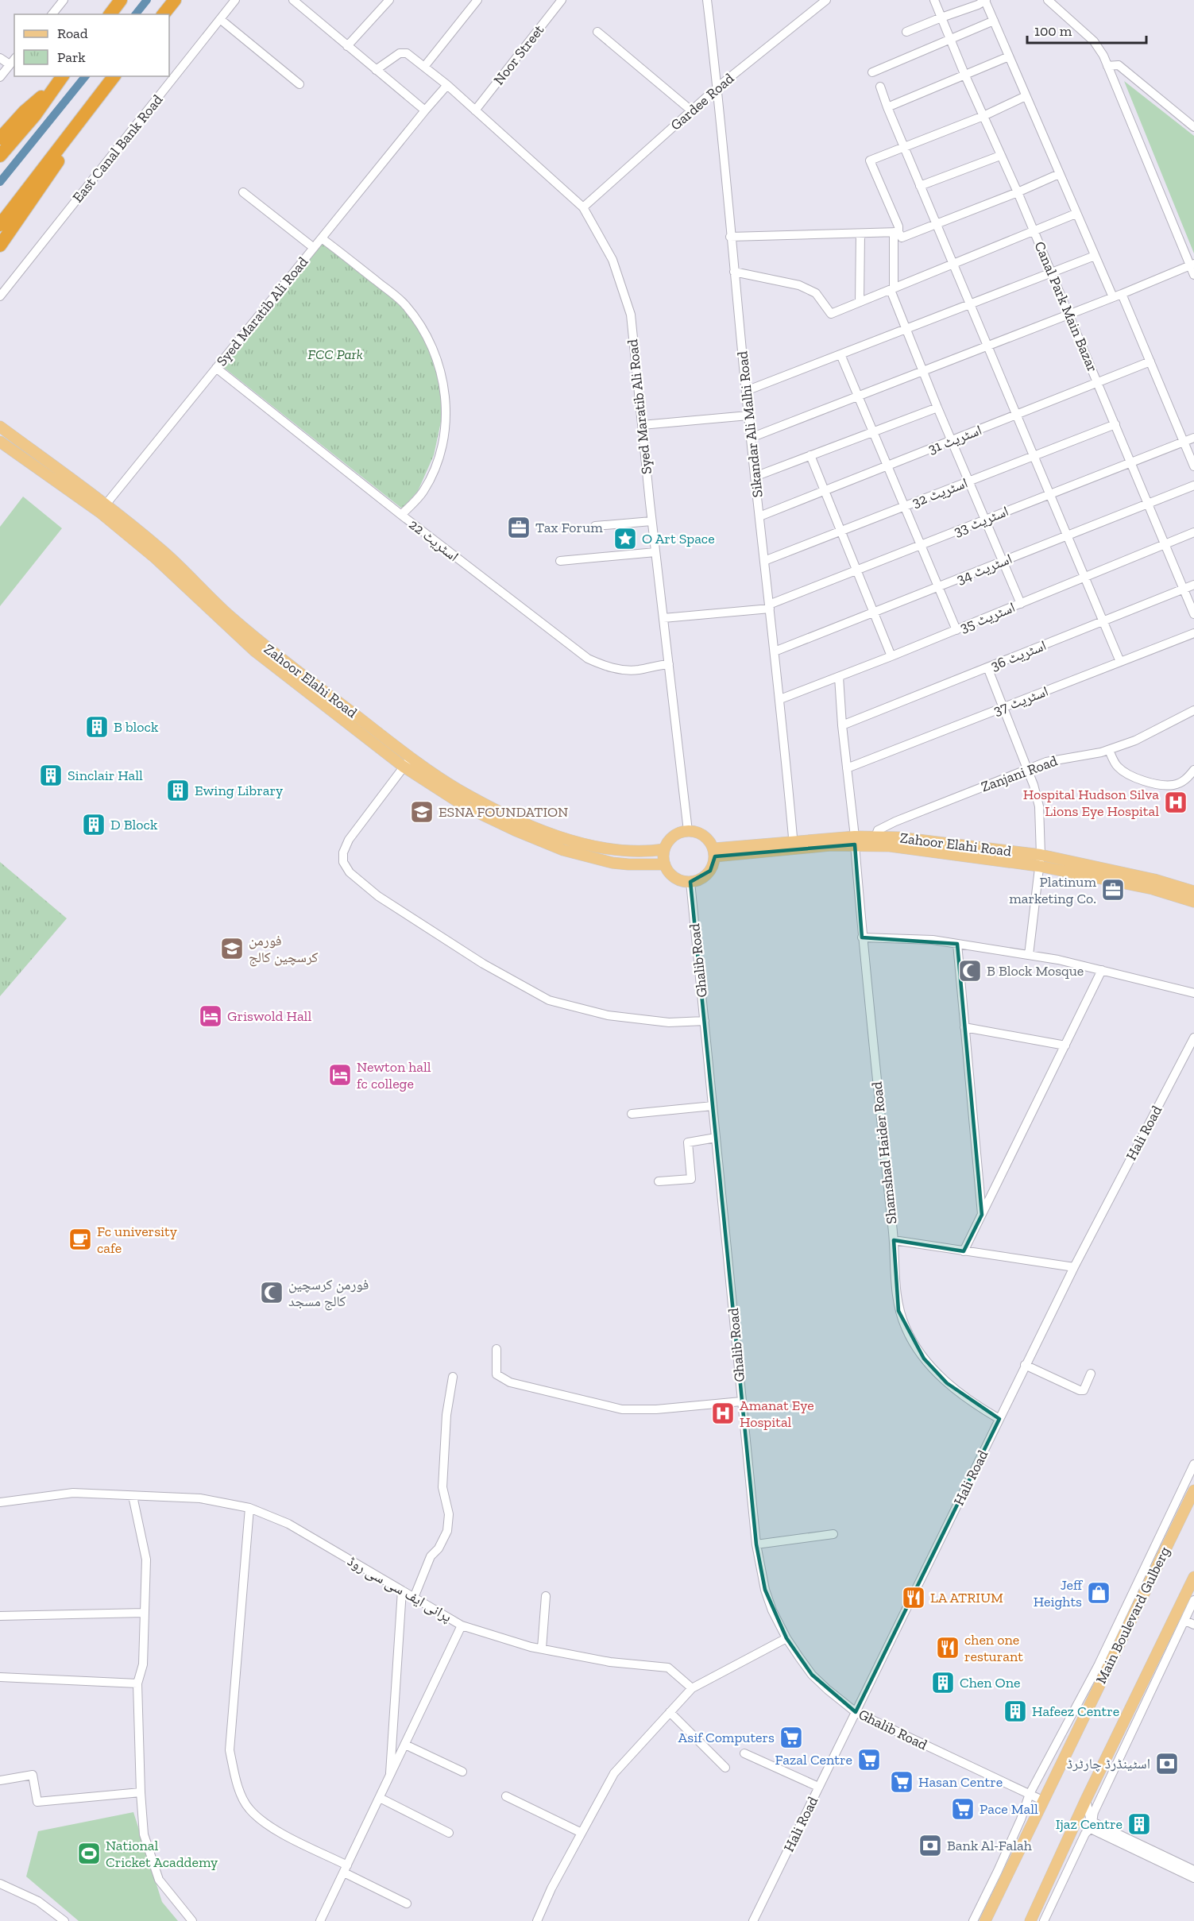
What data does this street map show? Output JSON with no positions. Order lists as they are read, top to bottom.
{
  "streets": {
    "main road": ["Zahoor Elahi Road", "Main Boulevard Gulberg"],
    "street": [
      "Noor Street",
      "Gardee Road",
      "East Canal Bank Road",
      "Canal Park Main Bazar",
      "Syed Maratib Ali Road",
      "Sikandar Ali Malhi Road",
      "اسٹریٹ 31",
      "اسٹریٹ 32",
      "اسٹریٹ 33",
      "اسٹریٹ 22",
      "اسٹریٹ 34",
      "اسٹریٹ 35",
      "اسٹریٹ 36",
      "اسٹریٹ 37",
      "Zanjani Road",
      "Ghalib Road",
      "Hali Road",
      "Shamshad Haider Road",
      "پرانی ایف سی سی روڈ"
    ]
  },
  "crossings": [
    ["Noor Street", "Syed Maratib Ali Road"],
    ["Gardee Road", "Syed Maratib Ali Road"],
    ["Gardee Road", "Sikandar Ali Malhi Road"],
    ["Canal Park Main Bazar", "اسٹریٹ 31"],
    ["Canal Park Main Bazar", "اسٹریٹ 32"],
    ["Canal Park Main Bazar", "اسٹریٹ 33"],
    ["Canal Park Main Bazar", "اسٹریٹ 34"],
    ["Canal Park Main Bazar", "اسٹریٹ 35"],
    ["Canal Park Main Bazar", "اسٹریٹ 36"],
    ["Syed Maratib Ali Road", "اسٹریٹ 33"],
    ["Syed Maratib Ali Road", "اسٹریٹ 22"],
    ["Syed Maratib Ali Road", "Zahoor Elahi Road"],
    ["Syed Maratib Ali Road", "Ghalib Road"],
    ["Sikandar Ali Malhi Road", "اسٹریٹ 31"],
    ["Sikandar Ali Malhi Road", "اسٹریٹ 32"],
    ["Sikandar Ali Malhi Road", "اسٹریٹ 33"],
    ["Sikandar Ali Malhi Road", "اسٹریٹ 34"],
    ["Sikandar Ali Malhi Road", "اسٹریٹ 35"],
    ["Sikandar Ali Malhi Road", "Zahoor Elahi Road"],
    ["اسٹریٹ 35", "Shamshad Haider Road"],
    ["اسٹریٹ 36", "Shamshad Haider Road"],
    ["Zahoor Elahi Road", "Zanjani Road"],
    ["Zahoor Elahi Road", "Ghalib Road"],
    ["Zahoor Elahi Road", "Shamshad Haider Road"],
    ["اسٹریٹ 37", "Shamshad Haider Road"],
    ["Ghalib Road", "Hali Road"],
    ["Ghalib Road", "Main Boulevard Gulberg"],
    ["Hali Road", "Shamshad Haider Road"]
  ],
  "parks": ["FCC Park"],
  "places": {
    "office": ["Tax Forum", "Platinum marketing Co."],
    "place": ["O Art Space"],
    "building": [
      "B block",
      "Sinclair Hall",
      "Ewing Library",
      "D Block",
      "Chen One",
      "Hafeez Centre",
      "Ijaz Centre"
    ],
    "hospital": ["Hospital Hudson Silva Lions Eye Hospital", "Amanat Eye Hospital"],
    "school or university": ["ESNA FOUNDATION", "فورمن کرسچین کالج"],
    "mosque": ["B Block Mosque", "فورمن کرسچین کالج مسجد"],
    "hotel": ["Griswold Hall", "Newton hall fc college"],
    "cafe": ["Fc university cafe"],
    "shop": ["Jeff Heights"],
    "restaurant": ["LA ATRIUM", "chen one resturant"],
    "supermarket": [
      "Asif Computers",
      "Fazal Centre",
      "Hasan Centre",
      "Pace Mall"
    ],
    "bank": ["اسٹینڈرڈ چارٹرڈ", "Bank Al-Falah"],
    "sports": ["National Cricket Acaddemy"]
  },
  "legend": ["Road", "Park"],
  "scale_bar": "100 m"
}
